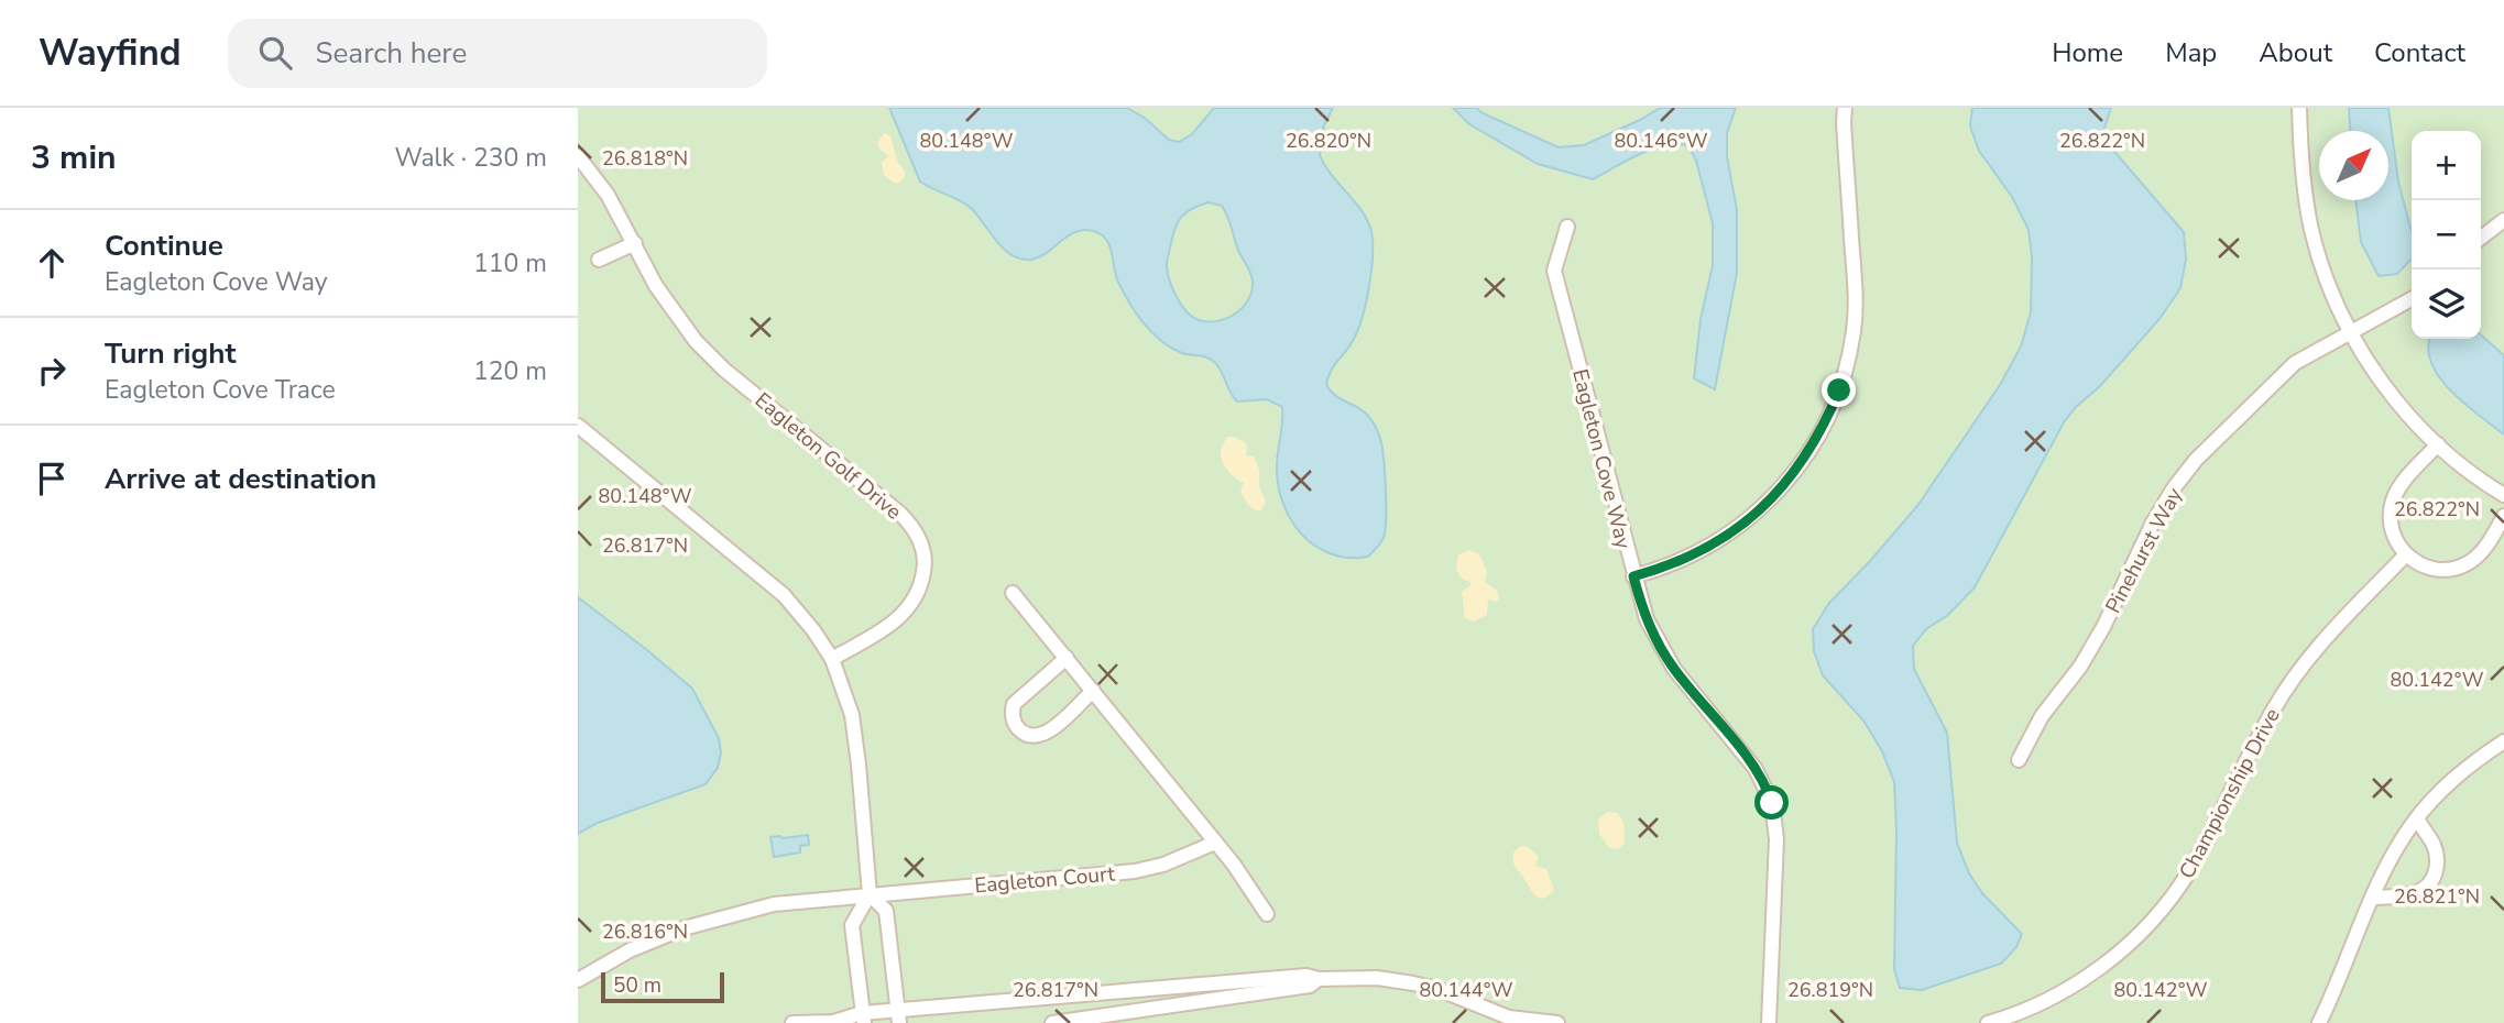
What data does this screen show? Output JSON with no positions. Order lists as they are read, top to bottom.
{
  "streets": {
    "street": [
      "Eagleton Golf Drive",
      "Eagleton Cove Way",
      "Pinehurst Way",
      "Championship Drive",
      "Eagleton Court"
    ]
  },
  "scale_bar": "50 m",
  "north": "top right",
  "page": {
    "header": "Wayfind",
    "search": "Search here",
    "nav": [
      "Home",
      "Map",
      "About",
      "Contact"
    ],
    "heading": ["3 min", "Walk · 230 m"],
    "map_buttons": ["+", "−"],
    "list": [
      ["Continue", "Eagleton Cove Way", "110 m"],
      ["Turn right", "Eagleton Cove Trace", "120 m"],
      "Arrive at destination"
    ],
    "scale": "50 m"
  },
  "coordinates": [
    "80.148°W",
    "26.820°N",
    "80.146°W",
    "26.822°N",
    "26.818°N",
    "26.817°N",
    "80.142°W",
    "26.821°N",
    "26.816°N",
    "80.144°W",
    "26.819°N"
  ]
}
